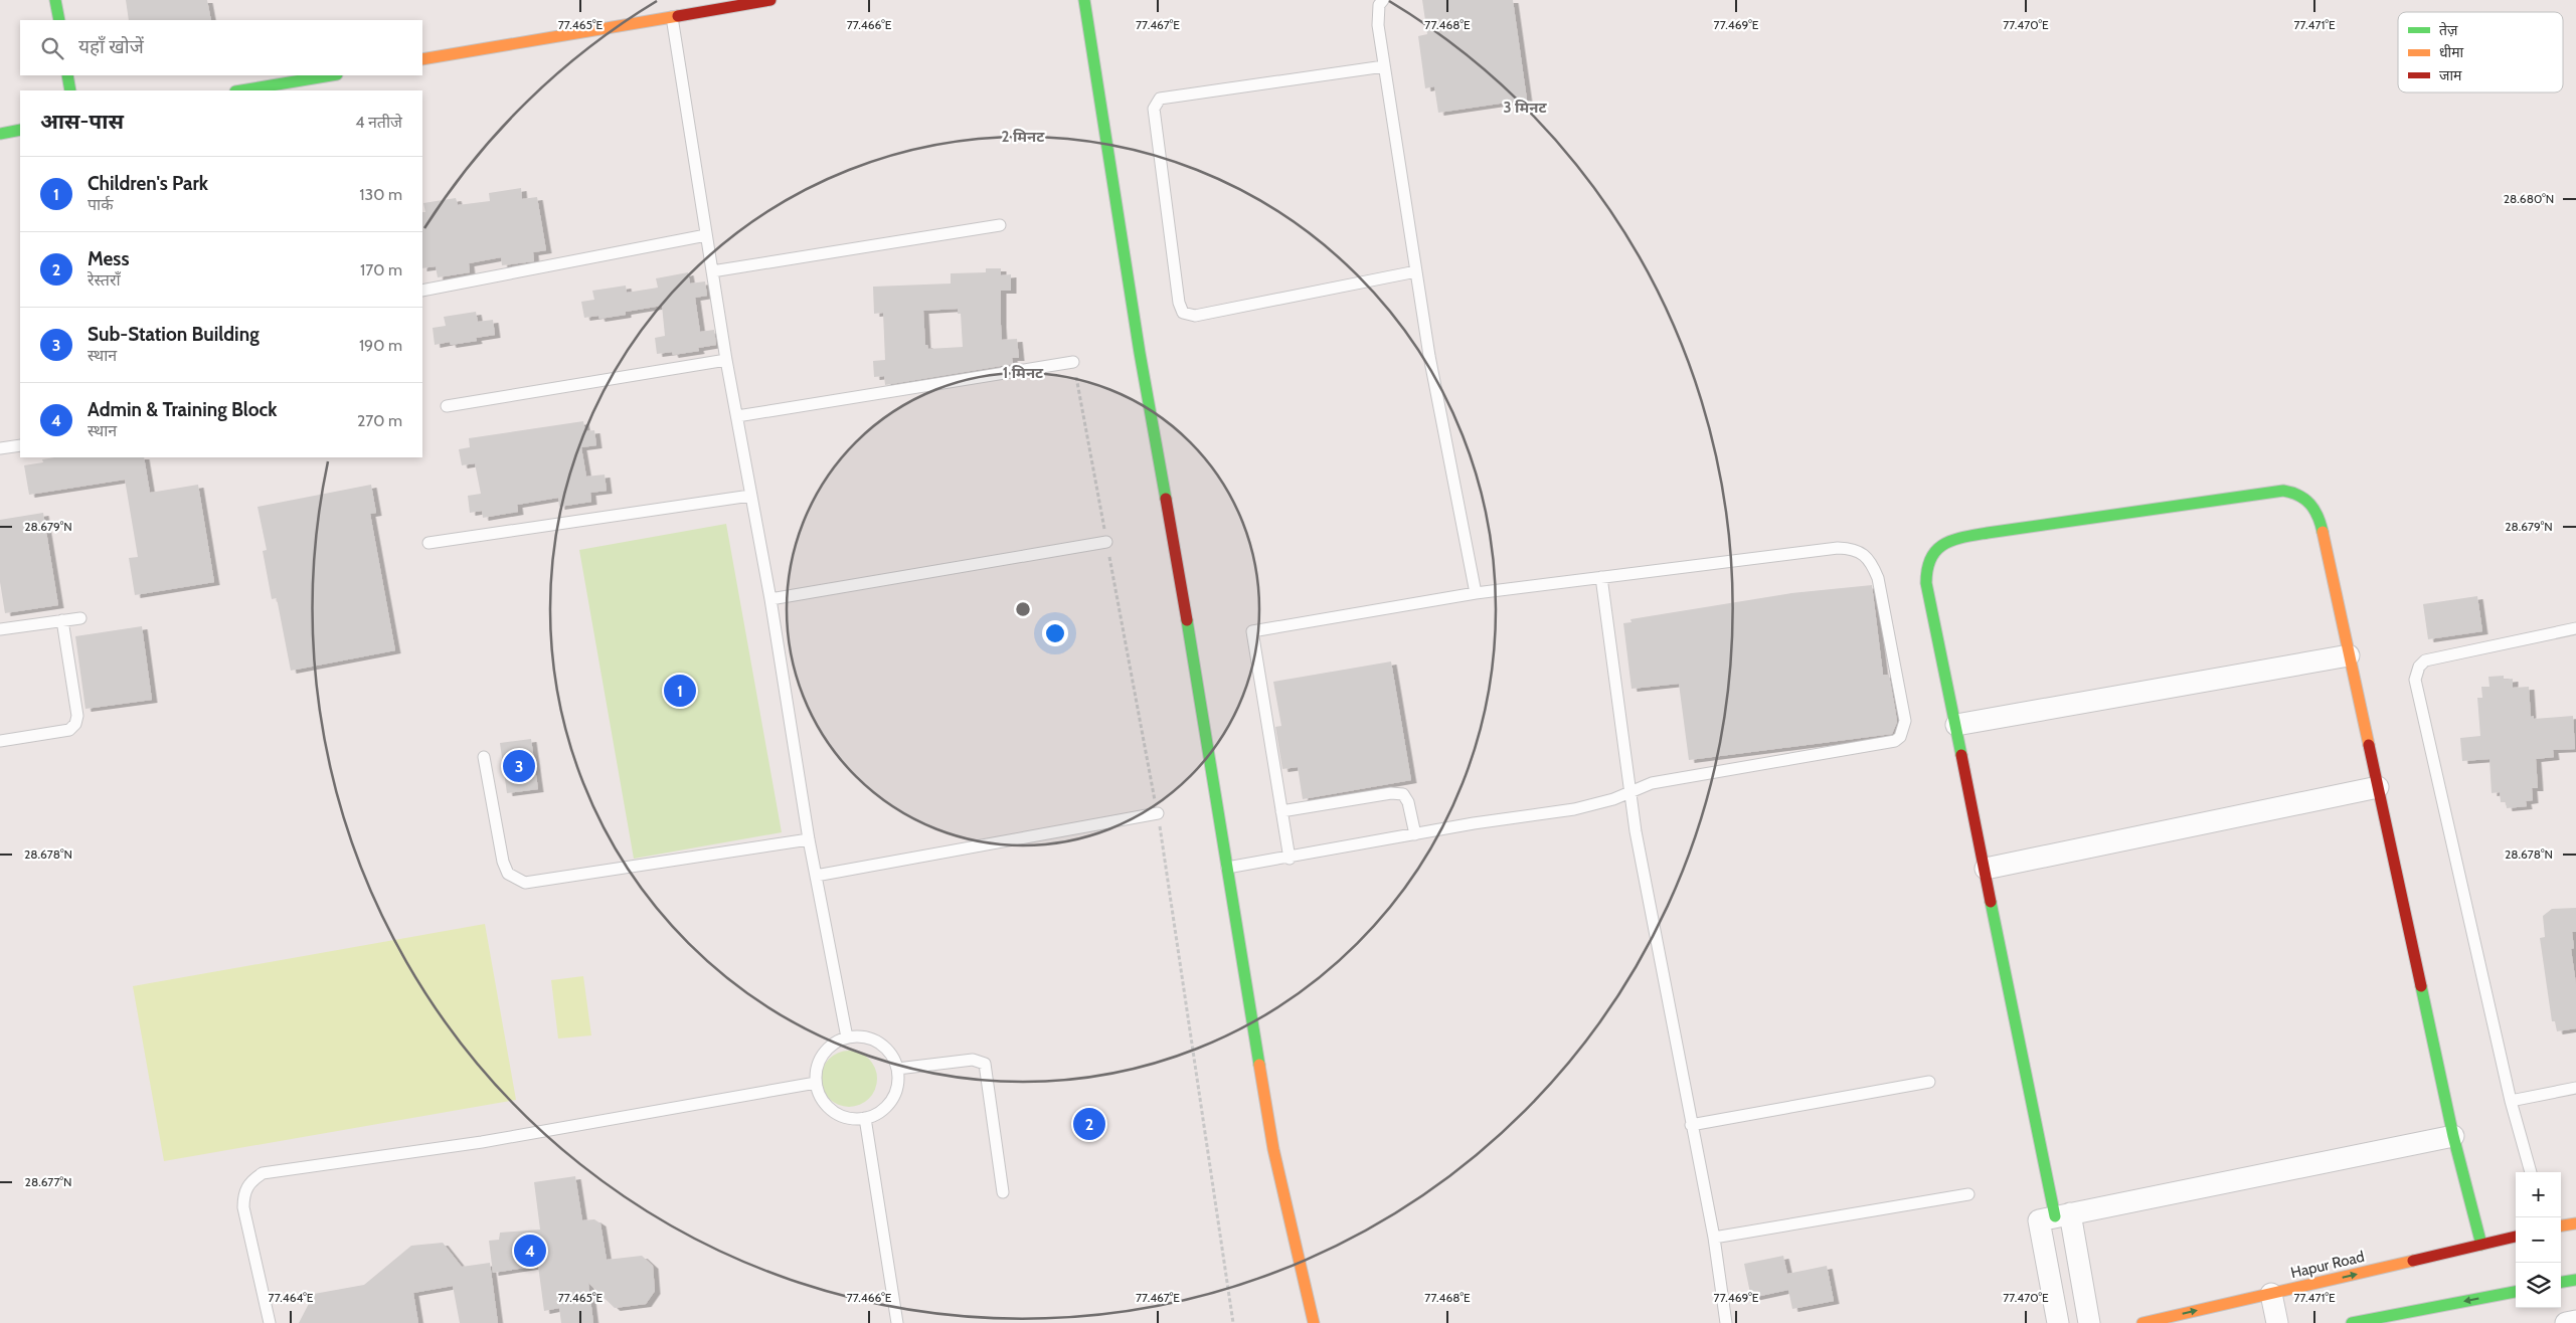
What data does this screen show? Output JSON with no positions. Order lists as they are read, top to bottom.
{
  "streets": {
    "street": ["Hapur Road"]
  },
  "legend": ["तेज़", "धीमा", "जाम"],
  "page": {
    "search": "यहाँ खोजें",
    "heading": ["आस-पास", "4 नतीजे"],
    "list": [
      {
        "mark": "1",
        "name": "Children's Park",
        "note": "पार्क",
        "value": "130 m"
      },
      {
        "mark": "2",
        "name": "Mess",
        "note": "रेस्तराँ",
        "value": "170 m"
      },
      {
        "mark": "3",
        "name": "Sub-Station Building",
        "note": "स्थान",
        "value": "190 m"
      },
      {
        "mark": "4",
        "name": "Admin & Training Block",
        "note": "स्थान",
        "value": "270 m"
      }
    ],
    "pins": [
      "1",
      "3",
      "2",
      "4"
    ],
    "map_buttons": ["+", "−"]
  },
  "coordinates": [
    "77.465°E",
    "77.466°E",
    "77.467°E",
    "77.468°E",
    "77.469°E",
    "77.470°E",
    "77.471°E",
    "28.680°N",
    "28.679°N",
    "28.678°N",
    "28.677°N",
    "77.464°E"
  ],
  "rings": ["3 मिनट", "2 मिनट", "1 मिनट"]
}
